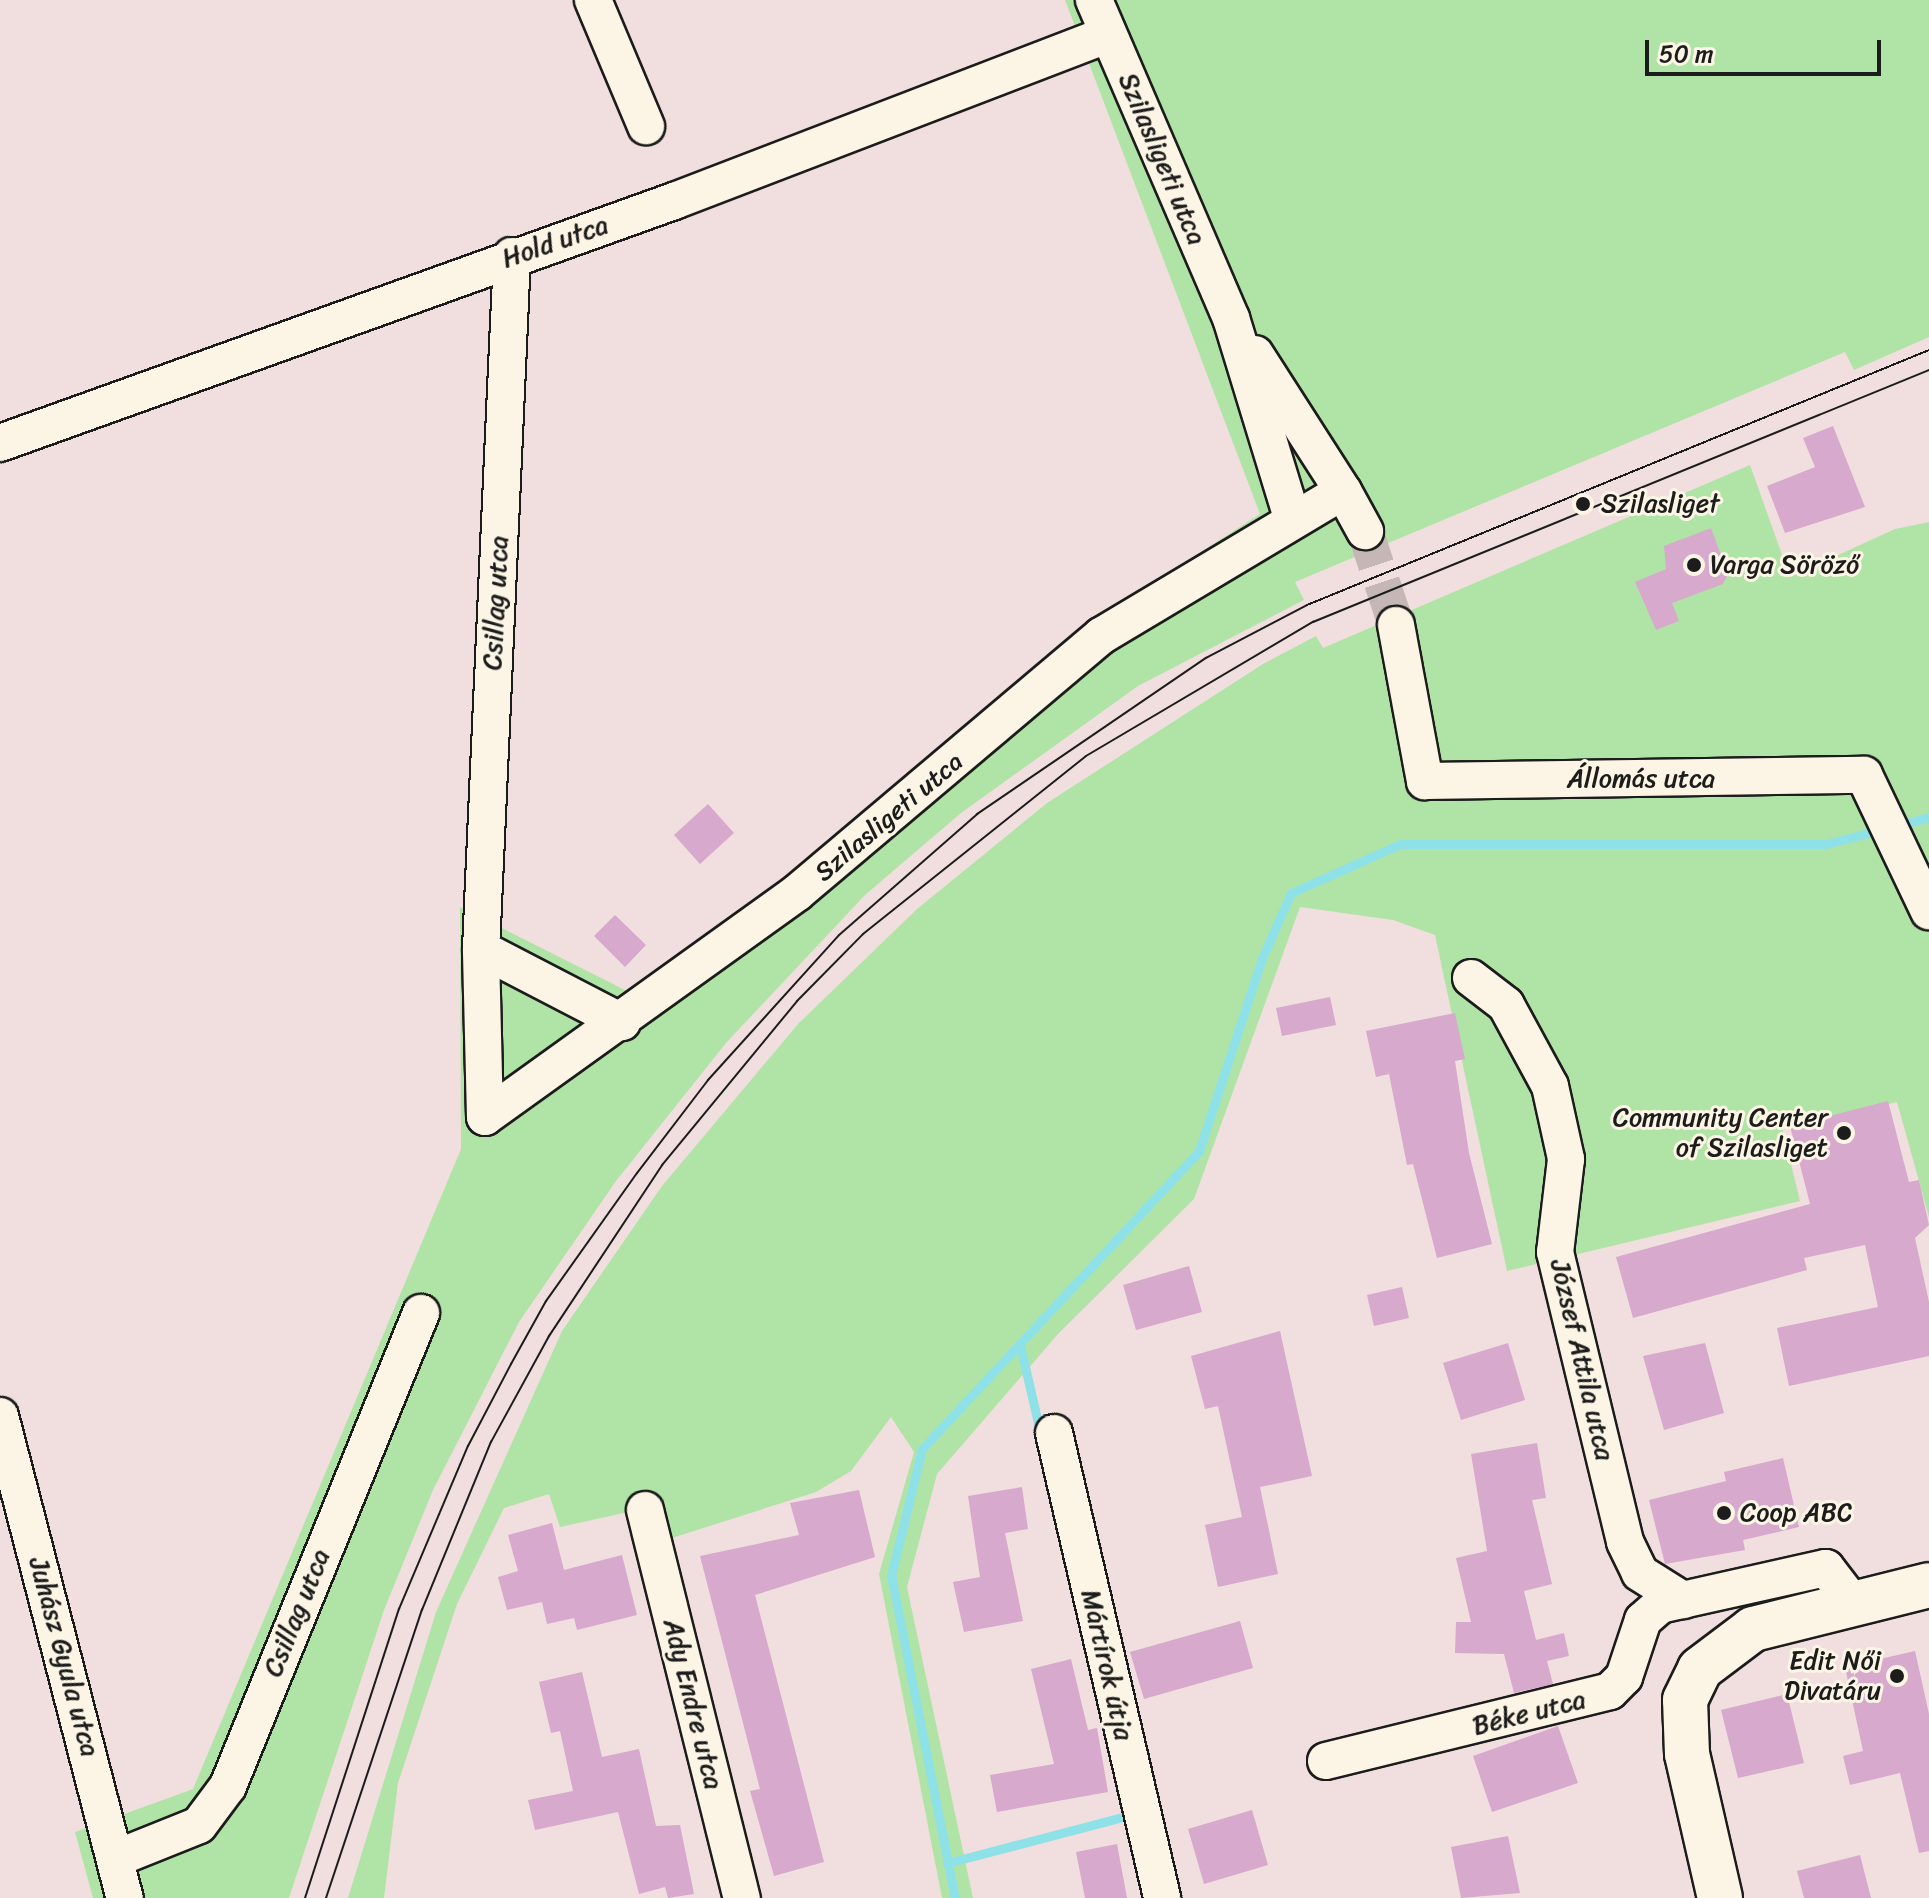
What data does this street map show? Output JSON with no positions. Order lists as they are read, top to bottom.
{
  "streets": {
    "street": [
      "Szilasligeti utca",
      "Hold utca",
      "Csillag utca",
      "Állomás utca",
      "József Attila utca",
      "Juhász Gyula utca",
      "Mártírok útja",
      "Ady Endre utca",
      "Béke utca"
    ]
  },
  "crossings": [
    ["Szilasligeti utca", "Hold utca"],
    ["Szilasligeti utca", "Csillag utca"],
    ["Hold utca", "Csillag utca"],
    ["Csillag utca", "Juhász Gyula utca"],
    ["József Attila utca", "Béke utca"]
  ],
  "places": [
    "Szilasliget",
    "Varga Söröző",
    "Community Center of Szilasliget",
    "Coop ABC",
    "Edit Női Divatáru"
  ],
  "scale_bar": "50 m"
}
